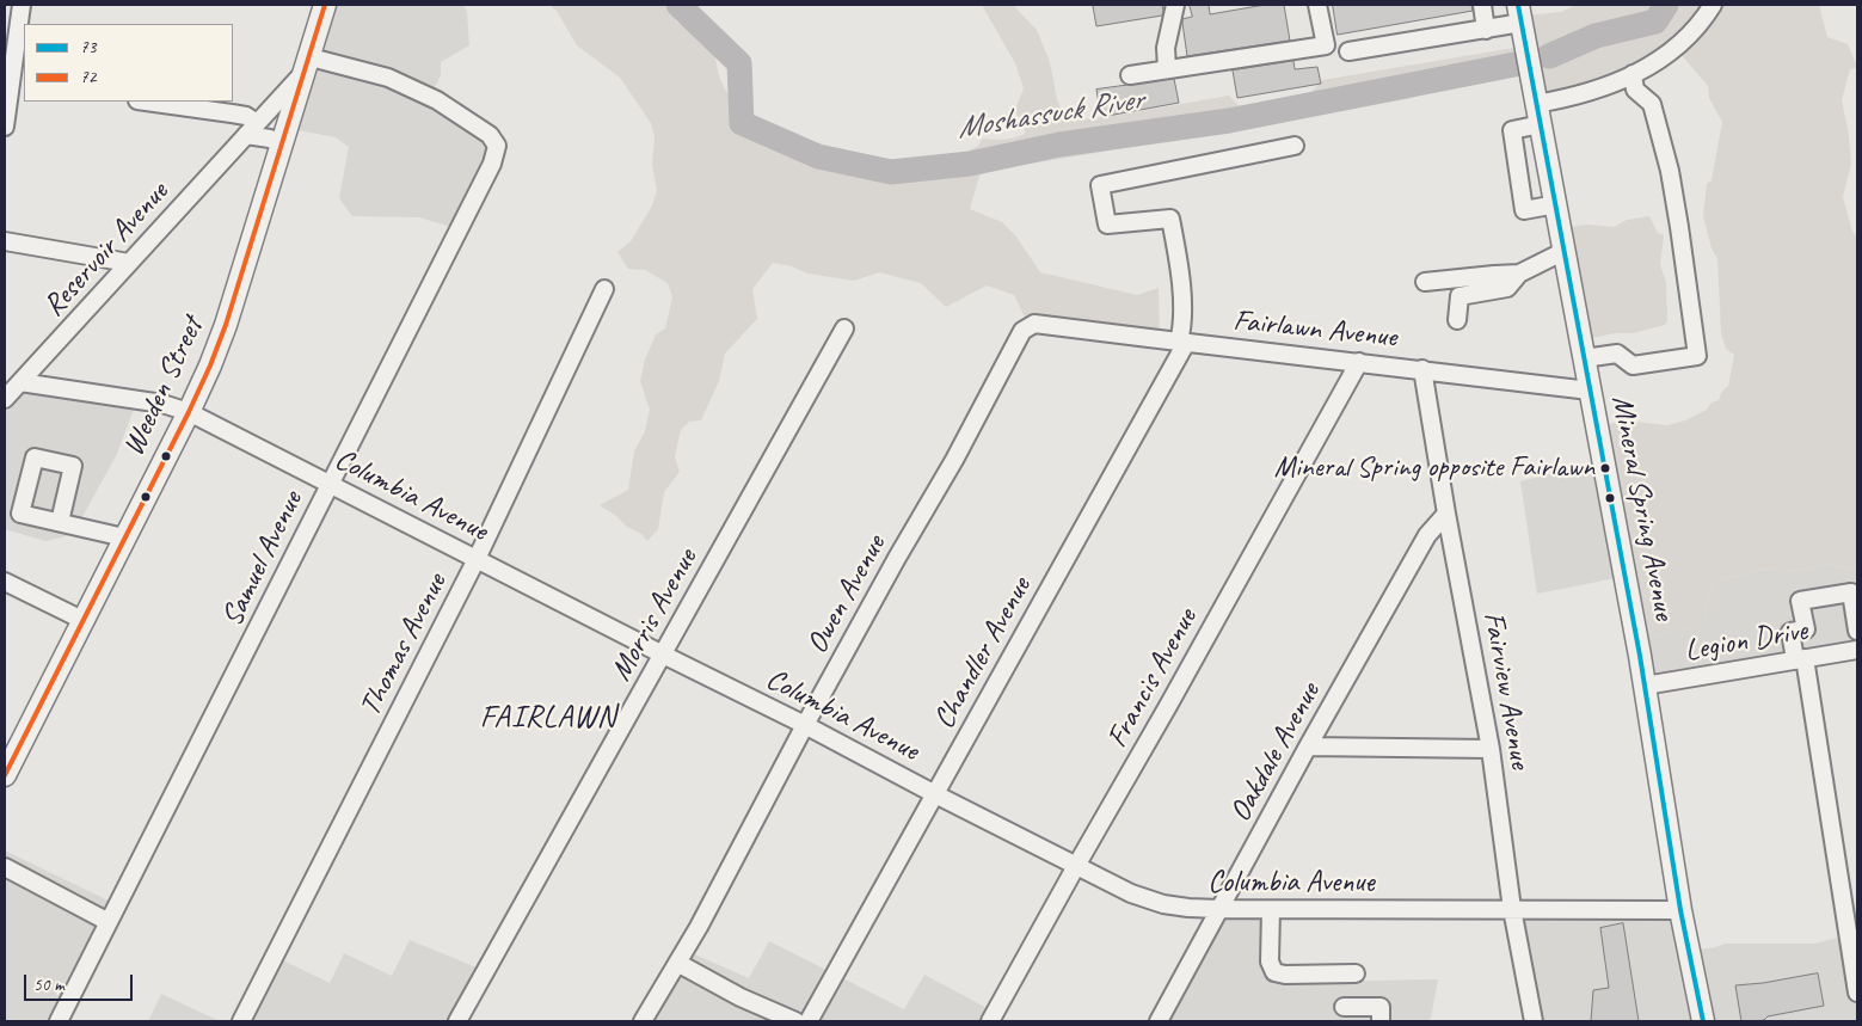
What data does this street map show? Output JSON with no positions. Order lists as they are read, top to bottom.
{
  "streets": {
    "main road": ["Weeden Street", "Mineral Spring Avenue"],
    "street": [
      "Reservoir Avenue",
      "Fairlawn Avenue",
      "Columbia Avenue",
      "Samuel Avenue",
      "Owen Avenue",
      "Morris Avenue",
      "Legion Drive",
      "Thomas Avenue",
      "Chandler Avenue",
      "Francis Avenue",
      "Fairview Avenue",
      "Oakdale Avenue"
    ]
  },
  "crossings": [
    ["Reservoir Avenue", "Weeden Street"],
    ["Reservoir Avenue", "Columbia Avenue"],
    ["Reservoir Avenue", "Samuel Avenue"],
    ["Fairlawn Avenue", "Mineral Spring Avenue"],
    ["Fairlawn Avenue", "Owen Avenue"],
    ["Fairlawn Avenue", "Chandler Avenue"],
    ["Fairlawn Avenue", "Francis Avenue"],
    ["Fairlawn Avenue", "Fairview Avenue"],
    ["Weeden Street", "Columbia Avenue"],
    ["Weeden Street", "Samuel Avenue"],
    ["Columbia Avenue", "Mineral Spring Avenue"],
    ["Columbia Avenue", "Samuel Avenue"],
    ["Columbia Avenue", "Owen Avenue"],
    ["Columbia Avenue", "Morris Avenue"],
    ["Columbia Avenue", "Thomas Avenue"],
    ["Columbia Avenue", "Chandler Avenue"],
    ["Columbia Avenue", "Francis Avenue"],
    ["Columbia Avenue", "Fairview Avenue"],
    ["Columbia Avenue", "Oakdale Avenue"],
    ["Mineral Spring Avenue", "Legion Drive"],
    ["Fairview Avenue", "Oakdale Avenue"]
  ],
  "districts": ["FAIRLAWN"],
  "water": ["Moshassuck River"],
  "places": ["Mineral Spring opposite Fairlawn"],
  "lines": ["transit line 73", "transit line 72"],
  "legend": ["73", "72"],
  "scale_bar": "50 m"
}
